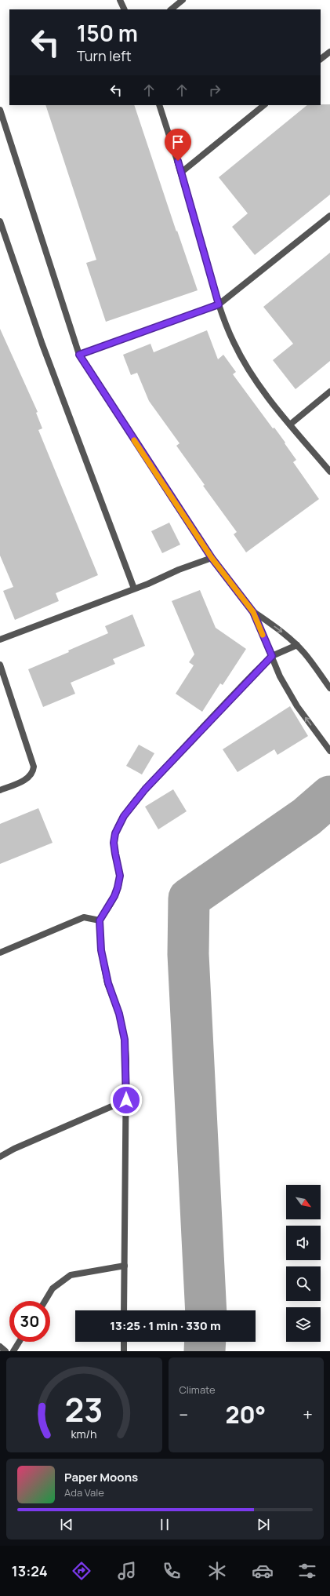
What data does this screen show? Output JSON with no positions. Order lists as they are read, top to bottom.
{
  "north": "bottom right",
  "page": {
    "turn": ["150 m", "Turn left"],
    "limit": "30",
    "trip": "13:25 · 1 min · 330 m",
    "tile": "Climate",
    "heat": ["−", "20°", "+"],
    "song": ["Paper Moons", "Ada Vale"],
    "tabs": "13:24",
    "gauge": ["23", "km/h"]
  }
}
